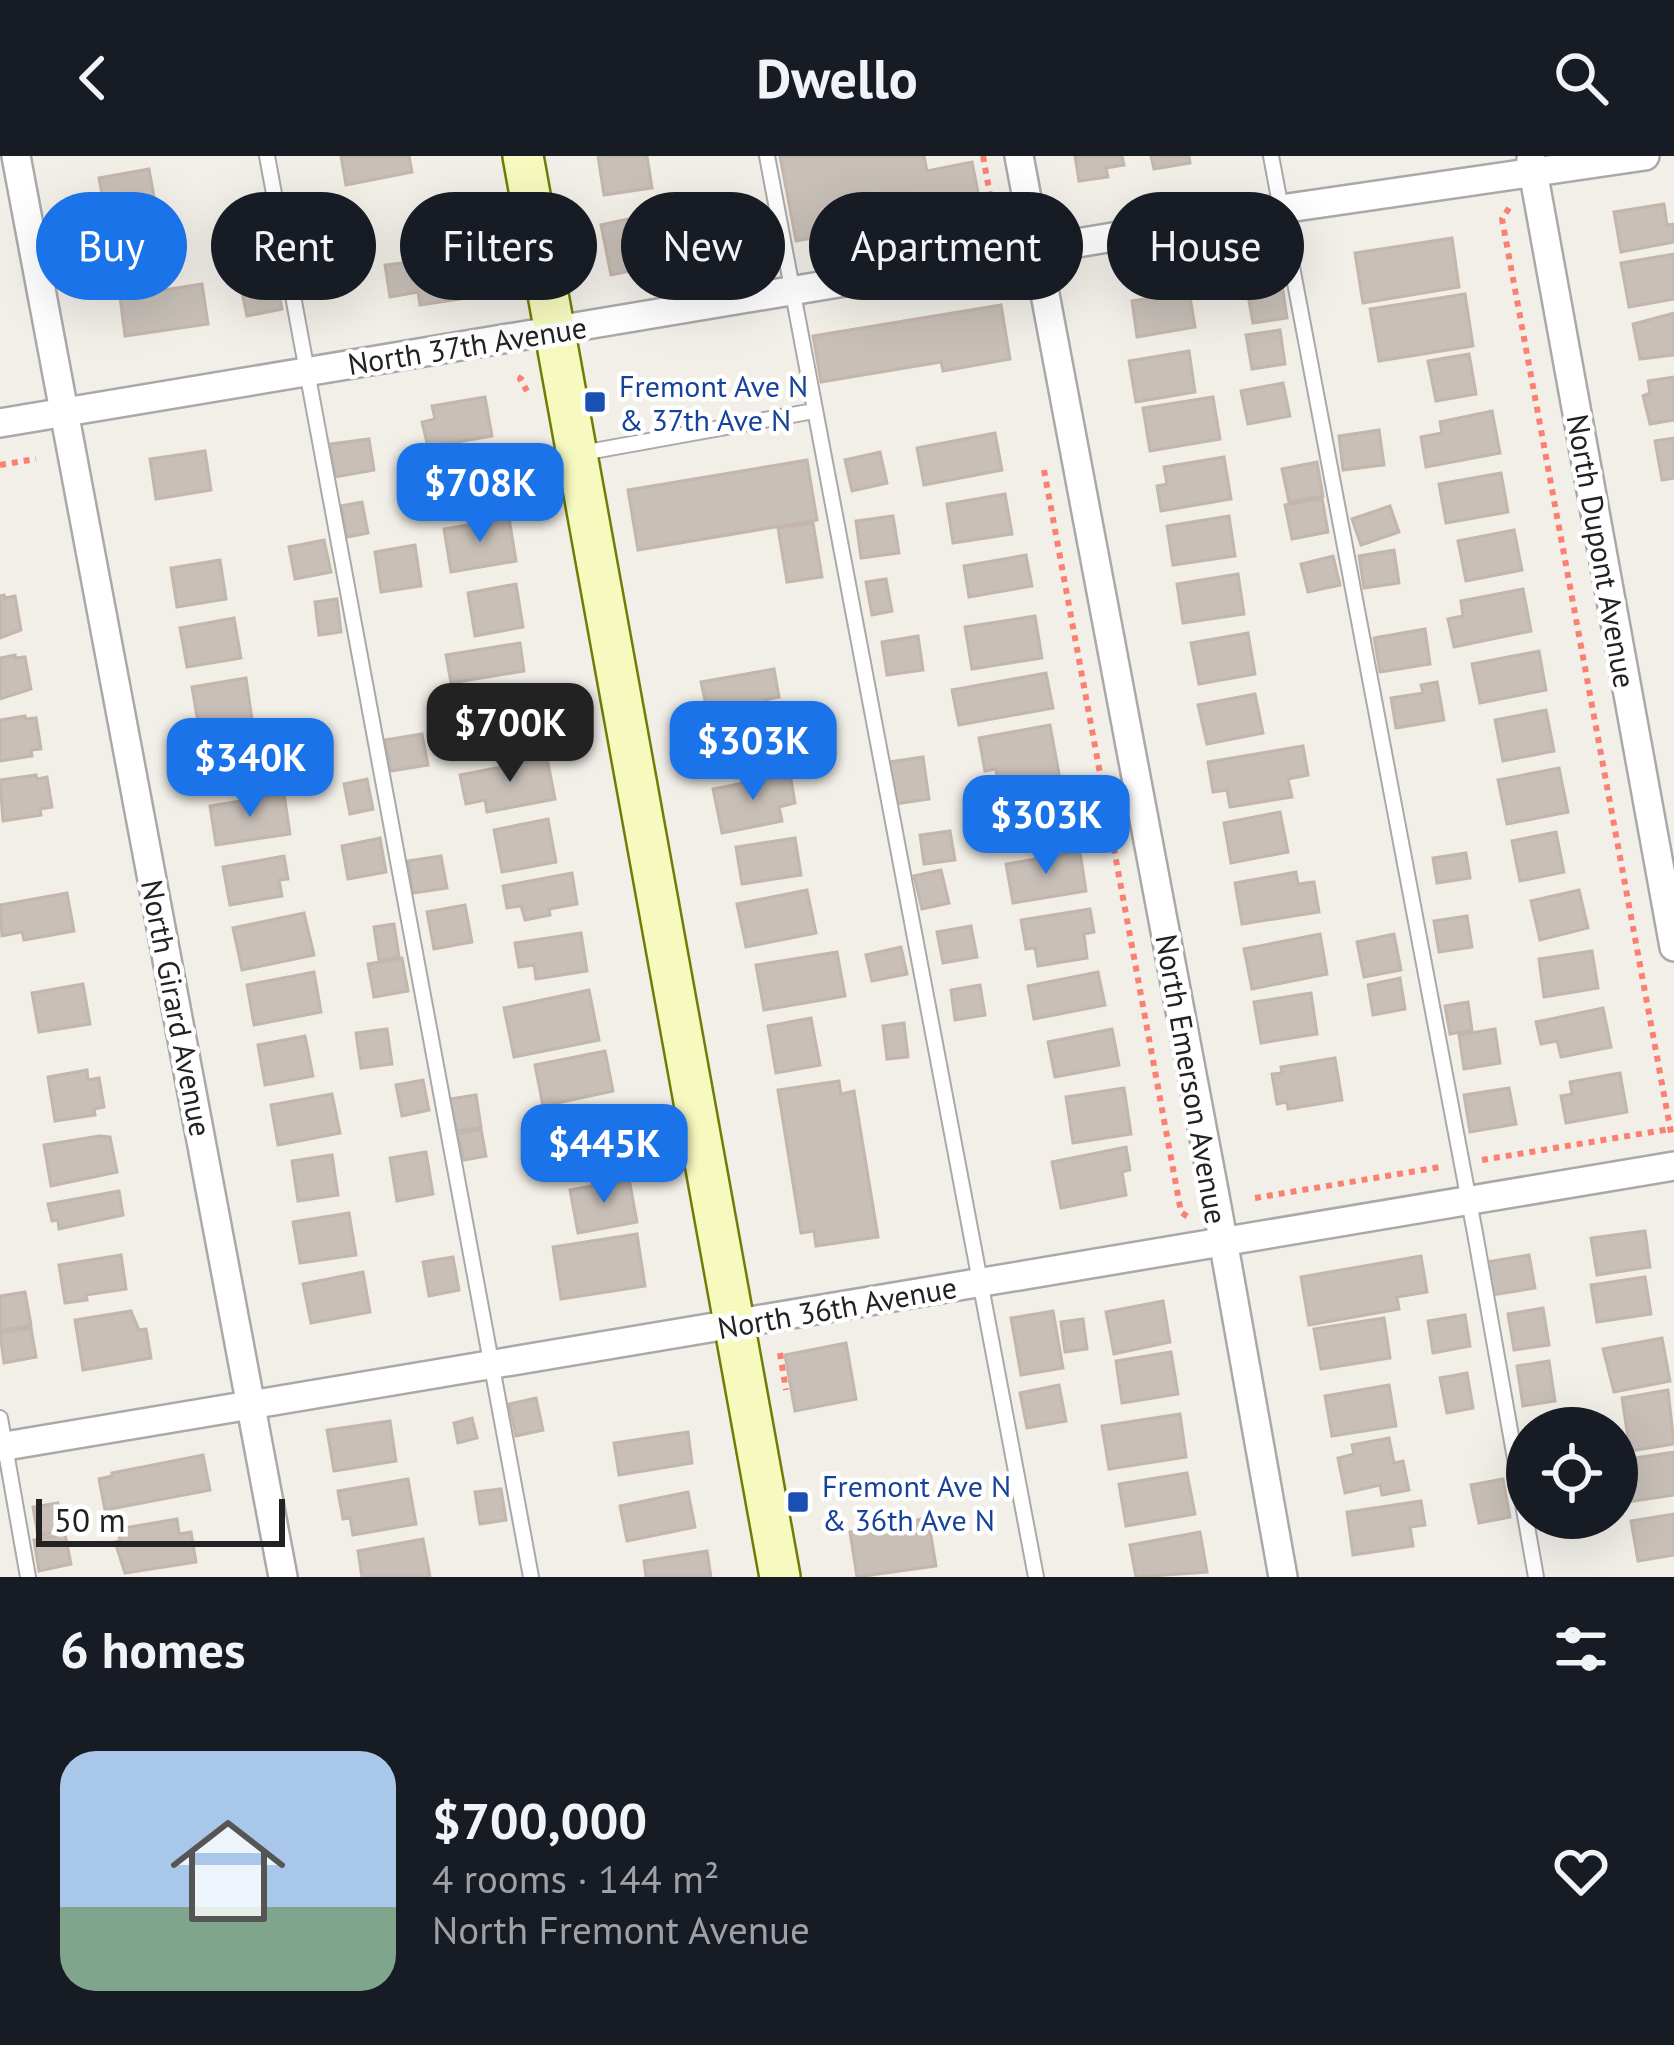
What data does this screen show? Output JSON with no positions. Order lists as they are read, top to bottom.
{
  "streets": {
    "street": [
      "North 37th Avenue",
      "North Dupont Avenue",
      "North Girard Avenue",
      "North Emerson Avenue",
      "North 36th Avenue"
    ]
  },
  "crossings": [
    ["North 37th Avenue", "North Dupont Avenue"],
    ["North 37th Avenue", "North Girard Avenue"],
    ["North Girard Avenue", "North 36th Avenue"],
    ["North Emerson Avenue", "North 36th Avenue"]
  ],
  "places": {
    "transit": ["Fremont Ave N & 37th Ave N", "Fremont Ave N & 36th Ave N"]
  },
  "scale_bar": "50 m",
  "page": {
    "header": "Dwello",
    "chip": [
      "Buy",
      "Rent",
      "Filters",
      "New",
      "Apartment",
      "House"
    ],
    "price": [
      "$708K",
      "$700K",
      "$303K",
      "$340K",
      "$303K",
      "$445K"
    ],
    "scale": "50 m",
    "heading": "6 homes",
    "list": [
      {
        "name": "$700,000",
        "note": "4 rooms · 144 m² · North Fremont Avenue"
      }
    ]
  }
}
